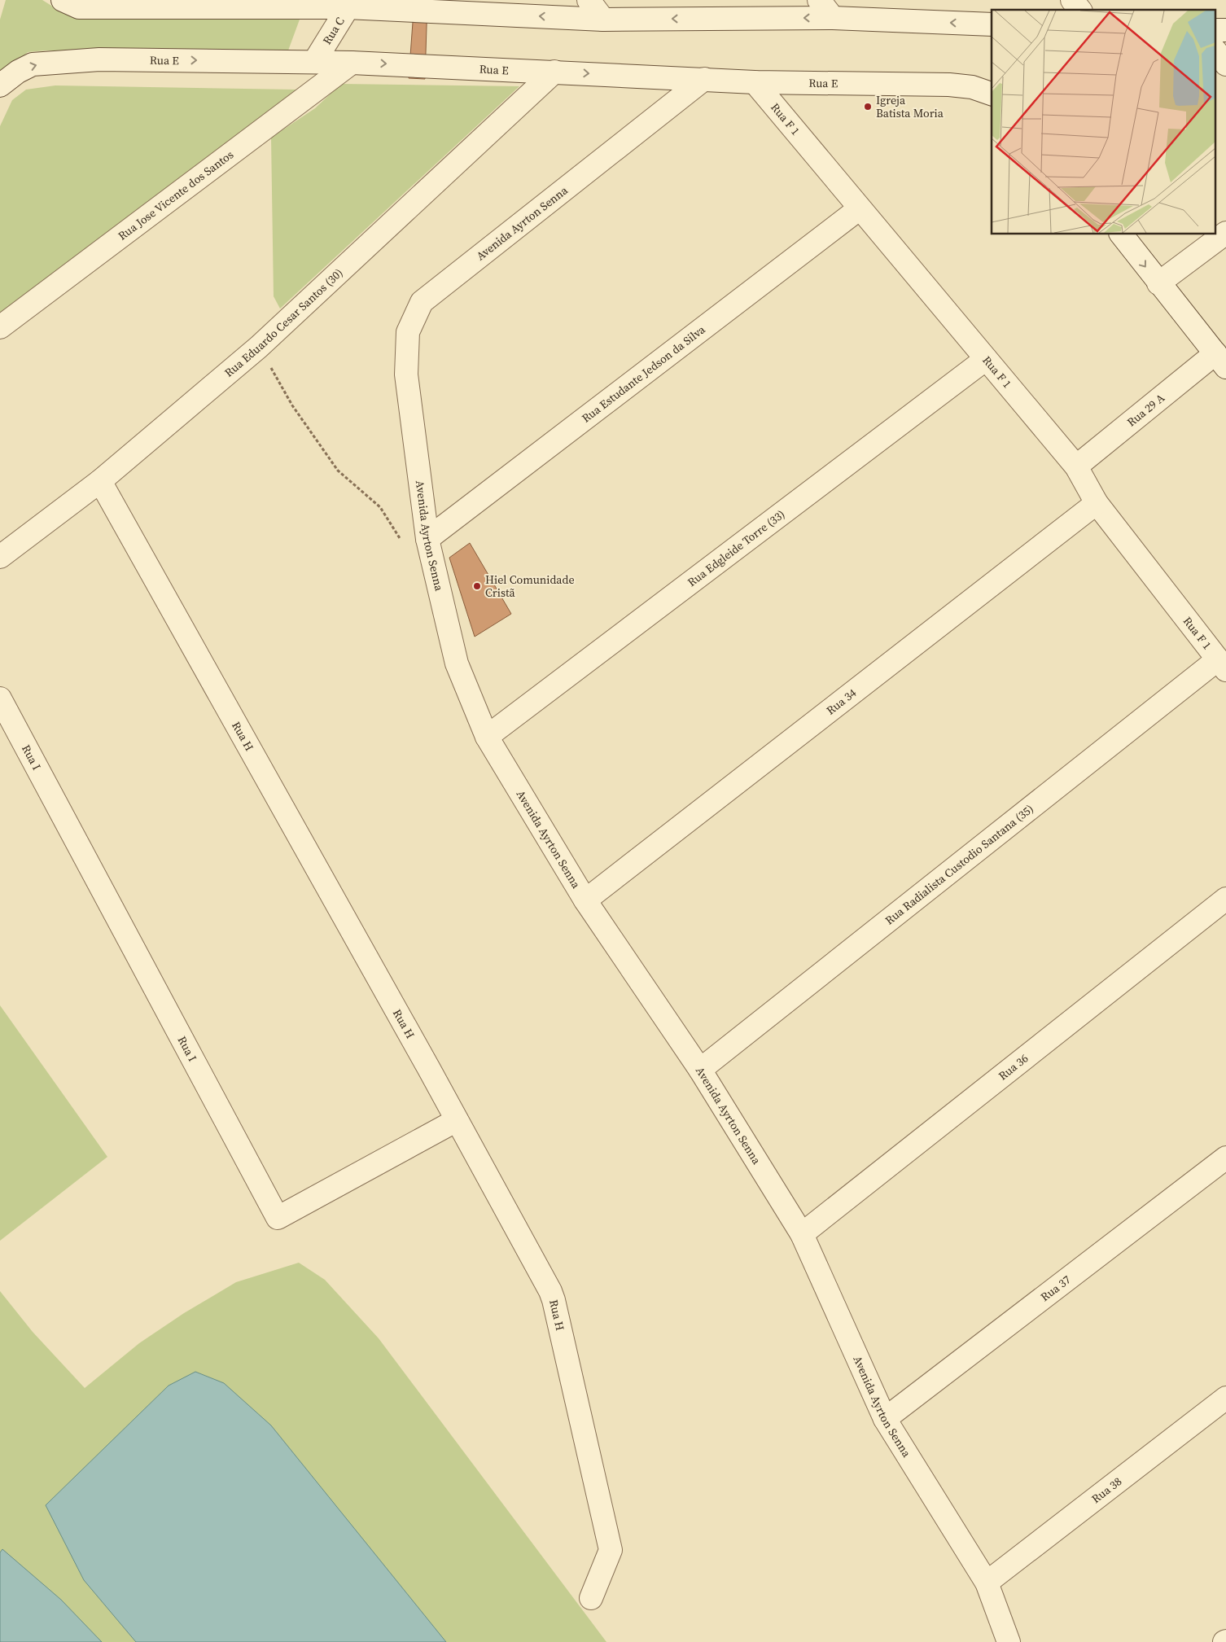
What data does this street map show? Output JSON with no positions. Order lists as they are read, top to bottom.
{
  "streets": {
    "street": [
      "Rua C",
      "Rua E",
      "Rua F 1",
      "Rua Jose Vicente dos Santos",
      "Avenida Ayrton Senna",
      "Rua Eduardo Cesar Santos (30)",
      "Rua Estudante Jedson da Silva",
      "Rua 29 A",
      "Rua Edgleide Torre (33)",
      "Rua 34",
      "Rua H",
      "Rua I",
      "Rua Radialista Custodio Santana (35)",
      "Rua 36",
      "Rua 37",
      "Rua 38"
    ]
  },
  "crossings": [
    ["Rua C", "Rua E"],
    ["Rua E", "Rua F 1"],
    ["Rua E", "Rua Jose Vicente dos Santos"],
    ["Rua E", "Avenida Ayrton Senna"],
    ["Rua E", "Rua Eduardo Cesar Santos (30)"],
    ["Rua F 1", "Rua Estudante Jedson da Silva"],
    ["Rua F 1", "Rua 29 A"],
    ["Rua F 1", "Rua Edgleide Torre (33)"],
    ["Rua F 1", "Rua 34"],
    ["Rua F 1", "Rua Radialista Custodio Santana (35)"],
    ["Avenida Ayrton Senna", "Rua Estudante Jedson da Silva"],
    ["Avenida Ayrton Senna", "Rua Edgleide Torre (33)"],
    ["Avenida Ayrton Senna", "Rua 34"],
    ["Avenida Ayrton Senna", "Rua Radialista Custodio Santana (35)"],
    ["Avenida Ayrton Senna", "Rua 36"],
    ["Avenida Ayrton Senna", "Rua 37"],
    ["Avenida Ayrton Senna", "Rua 38"],
    ["Rua Eduardo Cesar Santos (30)", "Rua H"],
    ["Rua H", "Rua I"]
  ],
  "places": ["Igreja Batista Moria", "Hiel Comunidade Cristã"]
}
